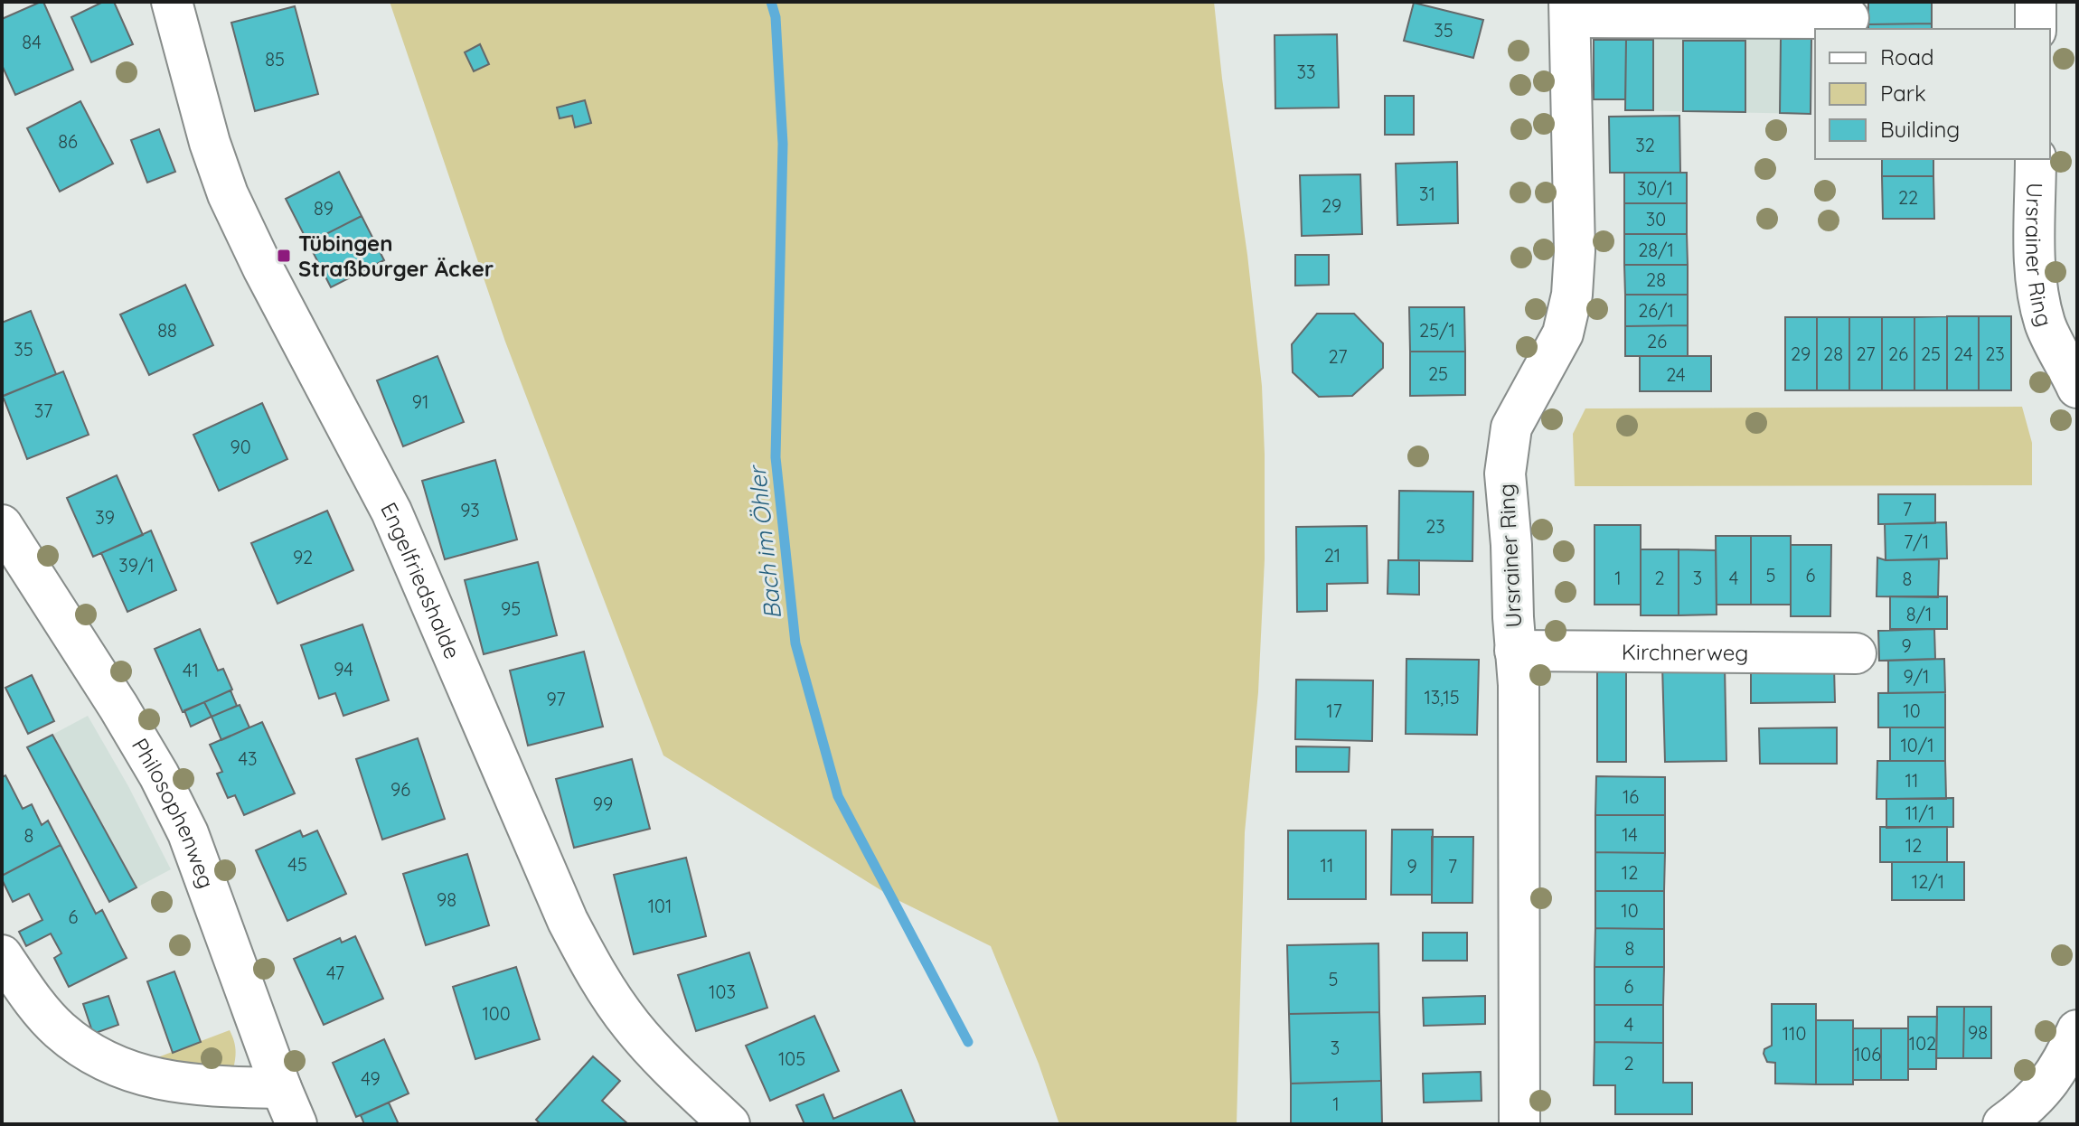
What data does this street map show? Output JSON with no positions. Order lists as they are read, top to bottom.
{
  "streets": {
    "street": [
      "Ursrainer Ring",
      "Engelfriedshalde",
      "Kirchnerweg",
      "Philosophenweg"
    ]
  },
  "crossings": [
    ["Ursrainer Ring", "Kirchnerweg"]
  ],
  "water": ["Bach im Öhler"],
  "places": {
    "transit": ["Tübingen Straßburger Äcker"]
  },
  "house_numbers": [
    "35",
    "84",
    "85",
    "33",
    "86",
    "32",
    "30/1",
    "31",
    "22",
    "29",
    "89",
    "30",
    "28/1",
    "28",
    "26/1",
    "88",
    "25/1",
    "26",
    "35",
    "29",
    "28",
    "27",
    "26",
    "25",
    "24",
    "23",
    "27",
    "25",
    "24",
    "91",
    "37",
    "90",
    "7",
    "93",
    "39",
    "23",
    "7/1",
    "21",
    "92",
    "39/1",
    "5",
    "6",
    "1",
    "2",
    "3",
    "4",
    "8",
    "95",
    "8/1",
    "9",
    "94",
    "41",
    "9/1",
    "13,15",
    "97",
    "17",
    "10",
    "10/1",
    "43",
    "11",
    "96",
    "16",
    "99",
    "11/1",
    "14",
    "8",
    "12",
    "45",
    "11",
    "9",
    "7",
    "12",
    "12/1",
    "98",
    "101",
    "10",
    "6",
    "8",
    "47",
    "5",
    "6",
    "103",
    "100",
    "4",
    "98",
    "110",
    "102",
    "3",
    "106",
    "105",
    "2",
    "49",
    "1"
  ],
  "legend": ["Road", "Park", "Building"]
}
